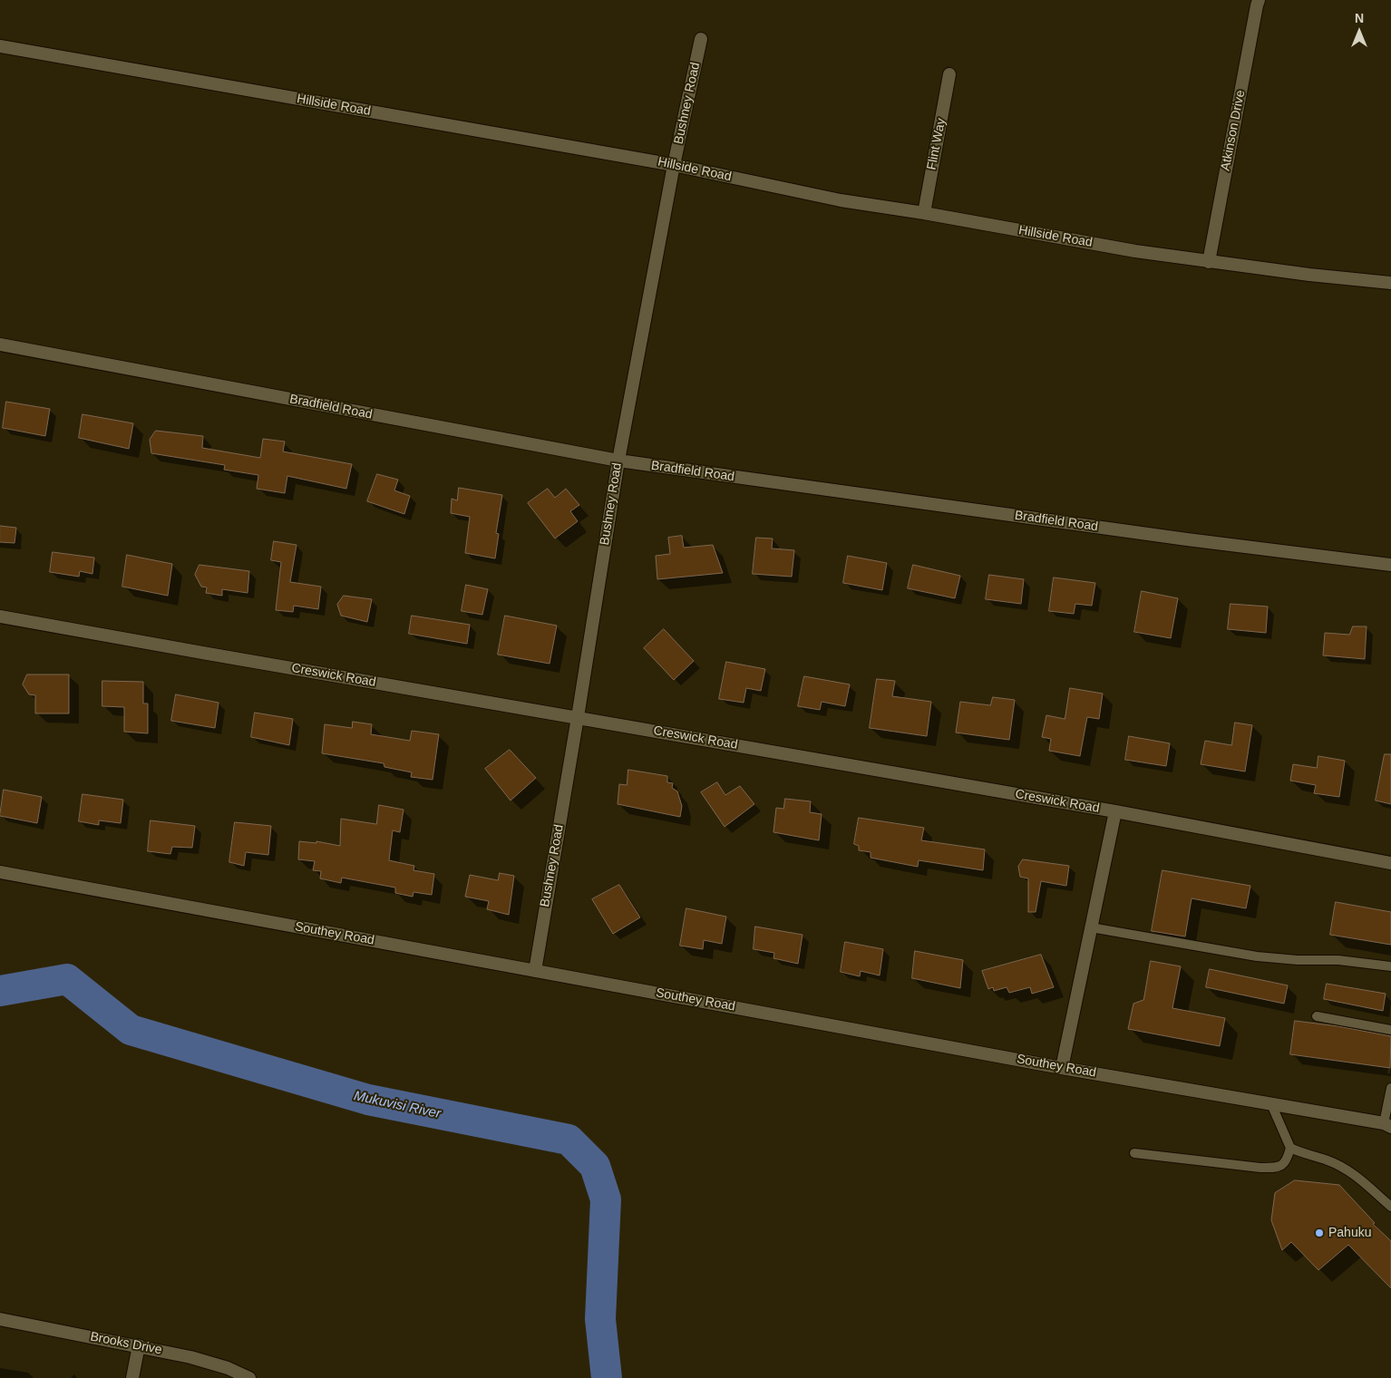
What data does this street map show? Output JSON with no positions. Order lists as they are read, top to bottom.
{
  "streets": {
    "street": [
      "Bushney Road",
      "Hillside Road",
      "Atkinson Drive",
      "Flint Way",
      "Bradfield Road",
      "Creswick Road",
      "Southey Road",
      "Brooks Drive"
    ]
  },
  "crossings": [
    ["Bushney Road", "Hillside Road"],
    ["Bushney Road", "Bradfield Road"],
    ["Bushney Road", "Creswick Road"],
    ["Bushney Road", "Southey Road"],
    ["Hillside Road", "Atkinson Drive"],
    ["Hillside Road", "Flint Way"]
  ],
  "water": ["Mukuvisi River"],
  "places": ["Pahuku"],
  "north": "top"
}
